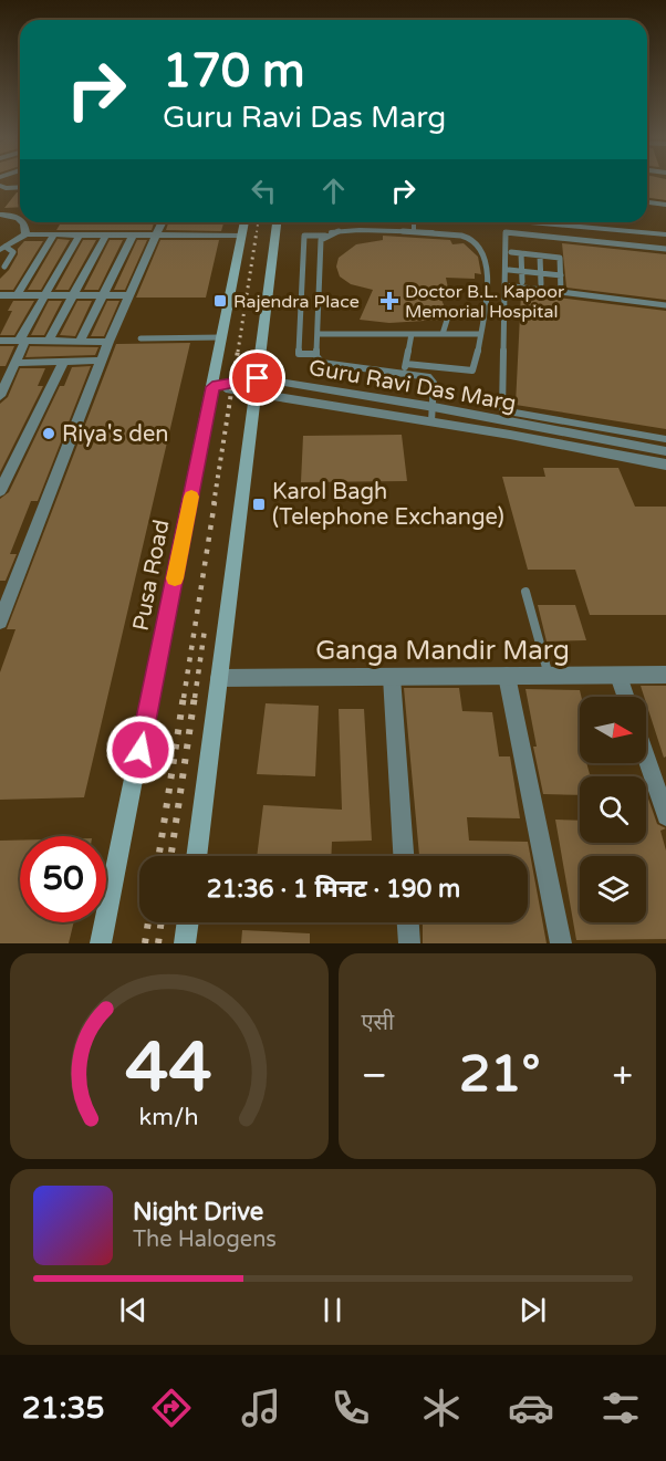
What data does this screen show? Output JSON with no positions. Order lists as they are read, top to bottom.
{
  "streets": {
    "main road": ["Pusa Road"],
    "street": ["Guru Ravi Das Marg", "Ganga Mandir Marg"]
  },
  "crossings": [
    ["Guru Ravi Das Marg", "Pusa Road"]
  ],
  "places": {
    "transit": ["Rajendra Place", "Karol Bagh (Telephone Exchange)"],
    "health": ["Doctor B.L. Kapoor Memorial Hospital"],
    "other": ["Riya's den"]
  },
  "north": "right",
  "page": {
    "turn": ["170 m", "Guru Ravi Das Marg"],
    "limit": "50",
    "trip": "21:36 · 1 मिनट · 190 m",
    "tile": "एसी",
    "heat": ["−", "21°", "+"],
    "song": ["Night Drive", "The Halogens"],
    "tabs": "21:35",
    "gauge": ["44", "km/h"]
  }
}
